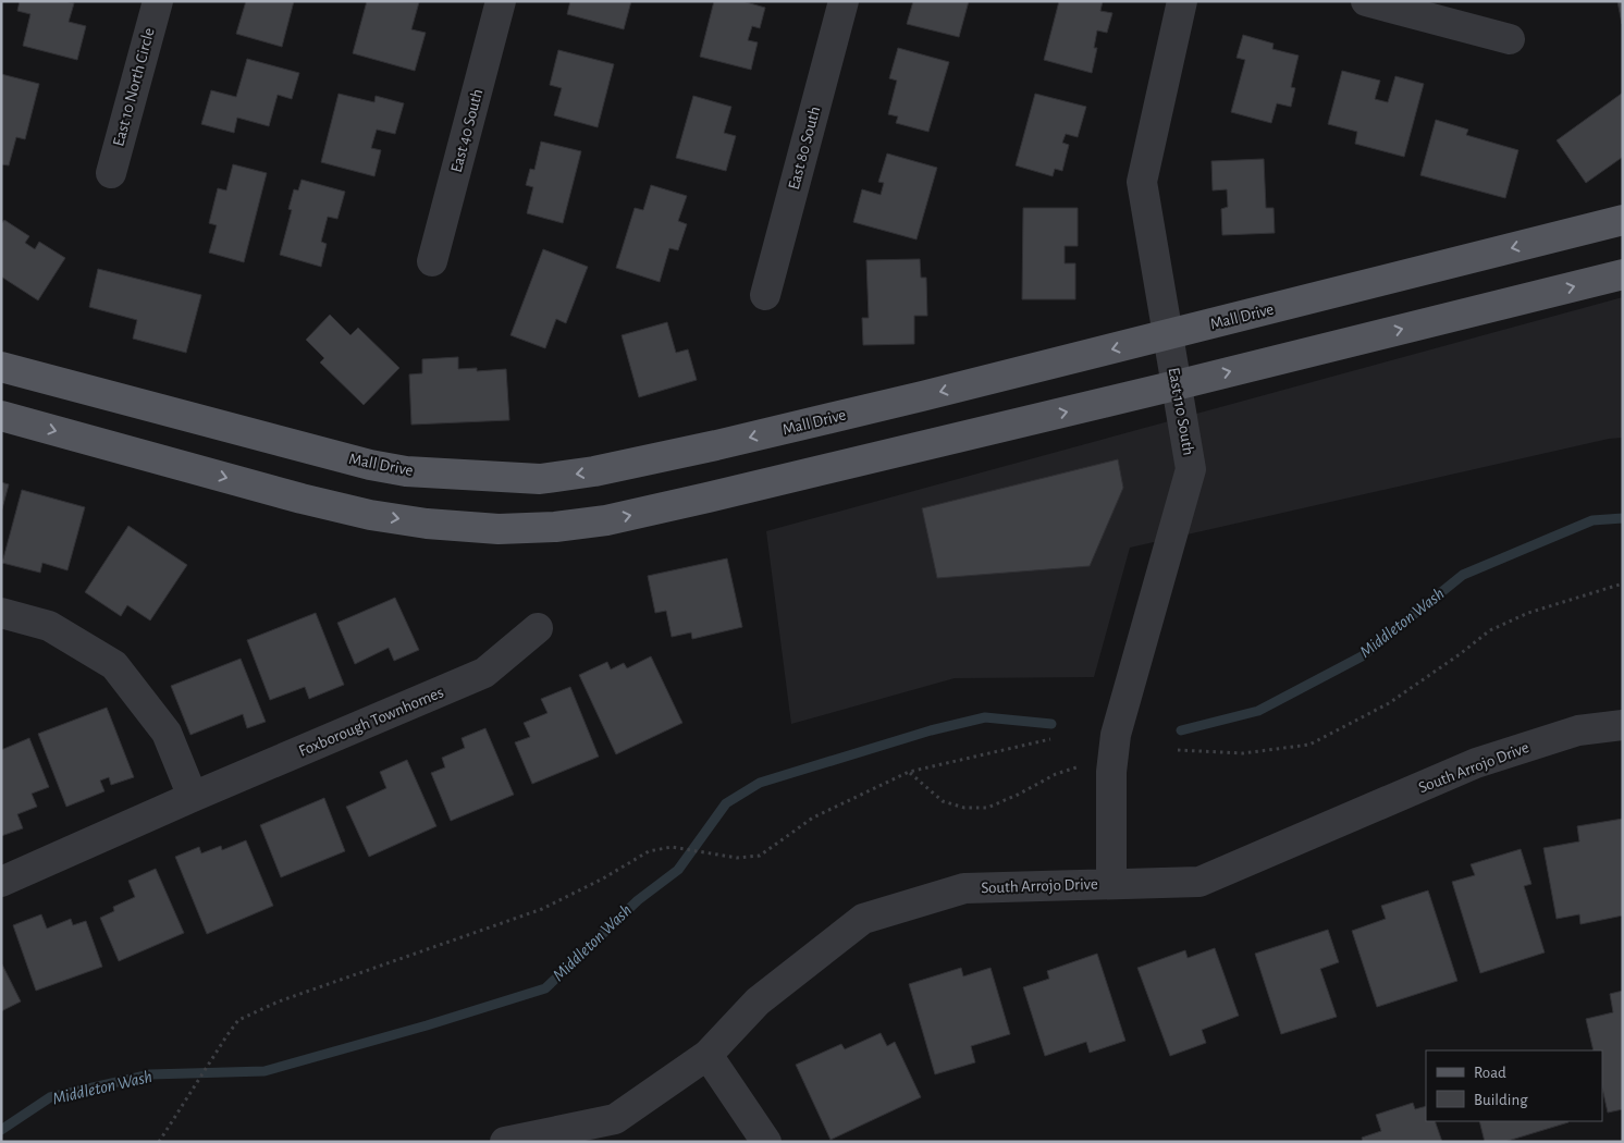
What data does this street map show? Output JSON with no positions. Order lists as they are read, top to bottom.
{
  "streets": {
    "main road": ["Mall Drive"],
    "street": [
      "East 10 North Circle",
      "East 40 South",
      "East 80 South",
      "East 110 South",
      "Foxborough Townhomes",
      "South Arrojo Drive"
    ]
  },
  "crossings": [
    ["Mall Drive", "East 110 South"],
    ["East 110 South", "South Arrojo Drive"]
  ],
  "water": ["Middleton Wash"],
  "legend": ["Road", "Building"]
}
